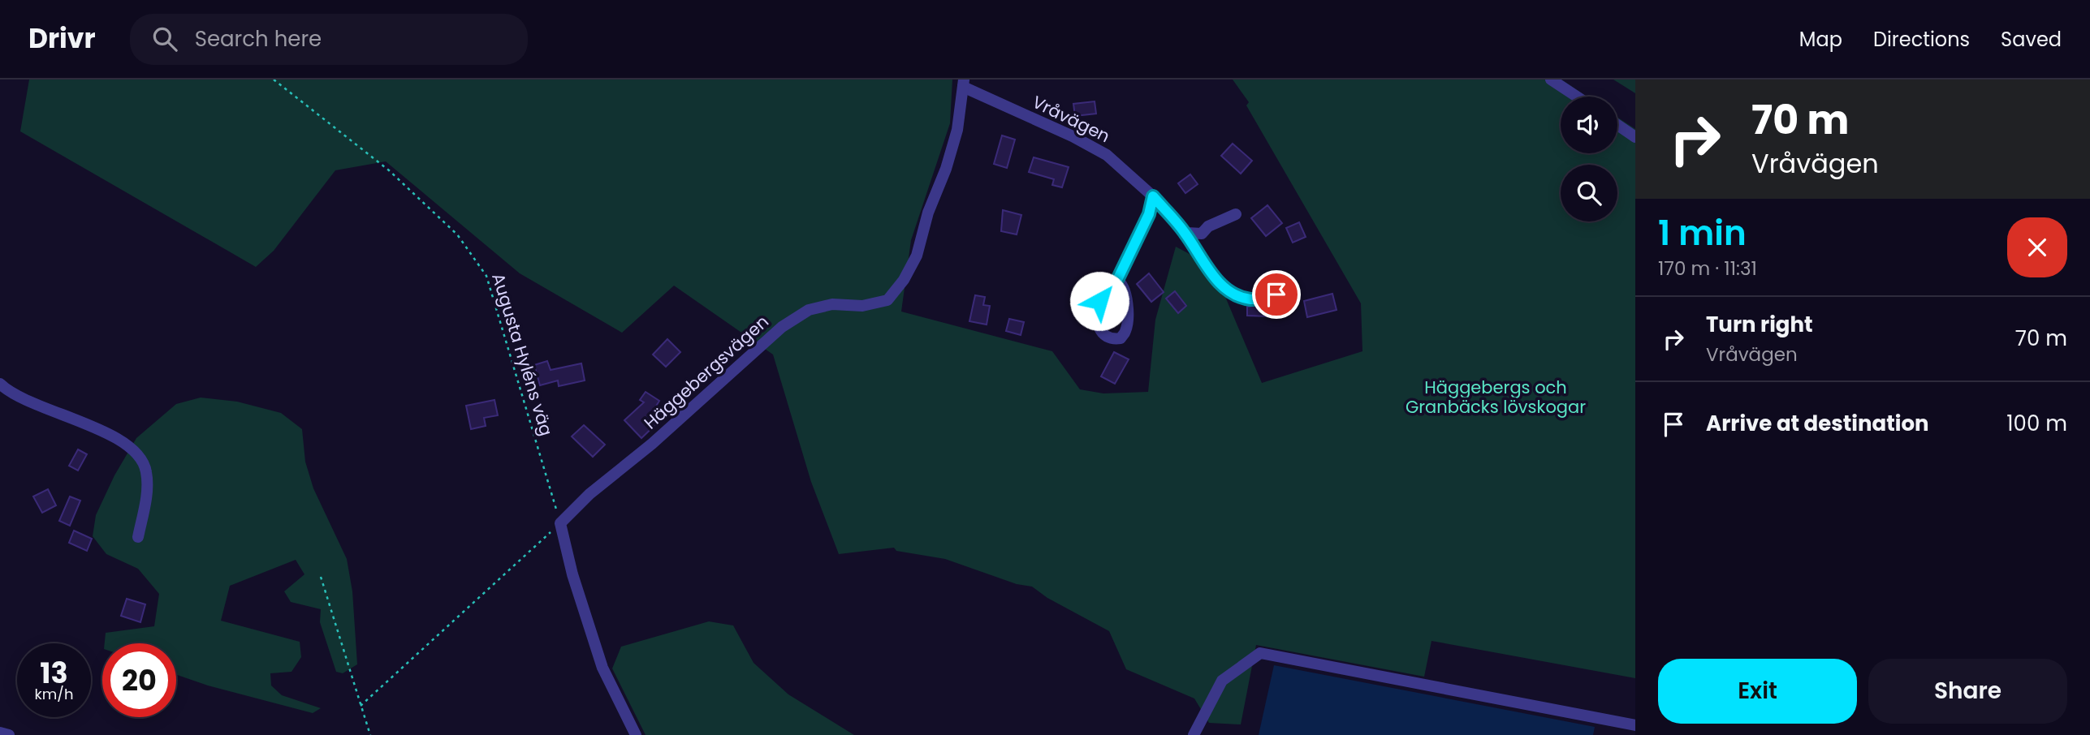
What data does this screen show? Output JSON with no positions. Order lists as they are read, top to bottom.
{
  "streets": {
    "street": ["Vråvägen", "Häggebergsvägen"],
    "path": ["Augusta Hyléns väg"]
  },
  "crossings": [
    ["Vråvägen", "Häggebergsvägen"],
    ["Augusta Hyléns väg", "Häggebergsvägen"]
  ],
  "parks": ["Häggebergs och Granbäcks lövskogar"],
  "page": {
    "header": "Drivr",
    "search": "Search here",
    "nav": ["Map", "Directions", "Saved"],
    "turn": ["70 m", "Vråvägen"],
    "heading": ["1 min", "170 m · 11:31"],
    "list": [
      {
        "name": "Turn right",
        "note": "Vråvägen",
        "value": "70 m"
      },
      {
        "name": "Arrive at destination",
        "value": "100 m"
      }
    ],
    "speed": "13 km/h",
    "limit": "20",
    "buttons": ["Exit", "Share"]
  }
}
